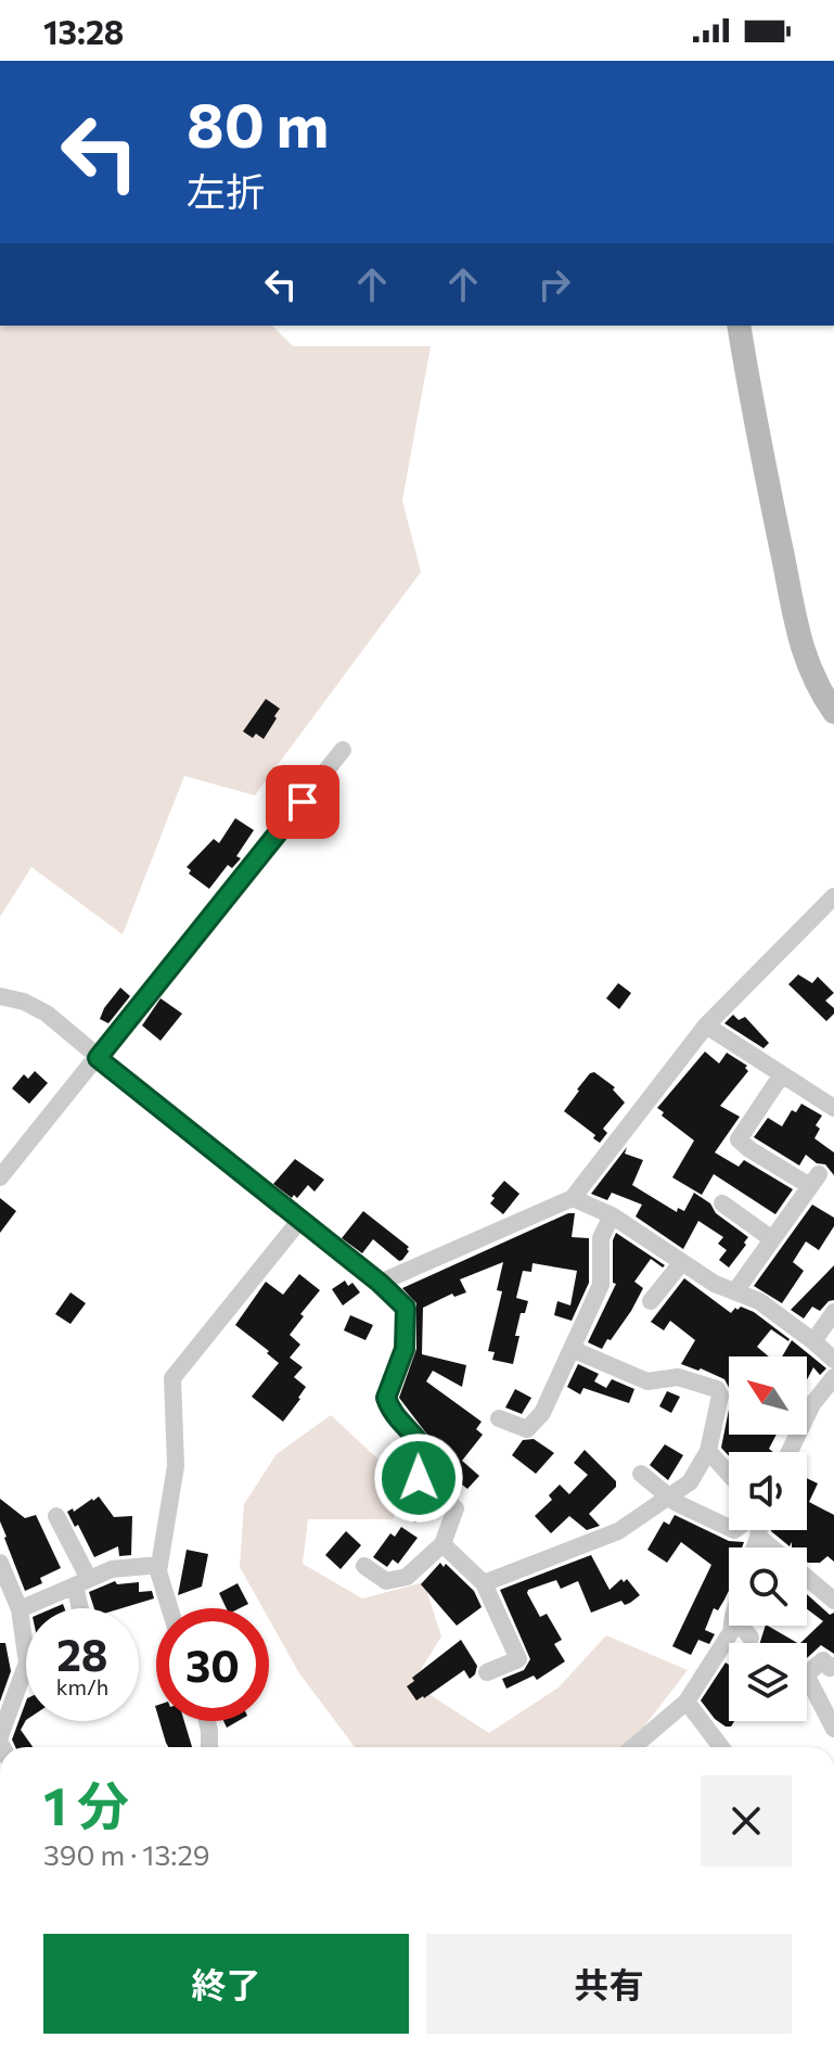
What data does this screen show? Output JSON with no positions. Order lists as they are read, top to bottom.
{
  "north": "top left",
  "page": {
    "status": "13:28",
    "turn": ["80 m", "左折"],
    "speed": "28 km/h",
    "limit": "30",
    "heading": ["1 分", "390 m · 13:29"],
    "buttons": ["終了", "共有"]
  }
}
